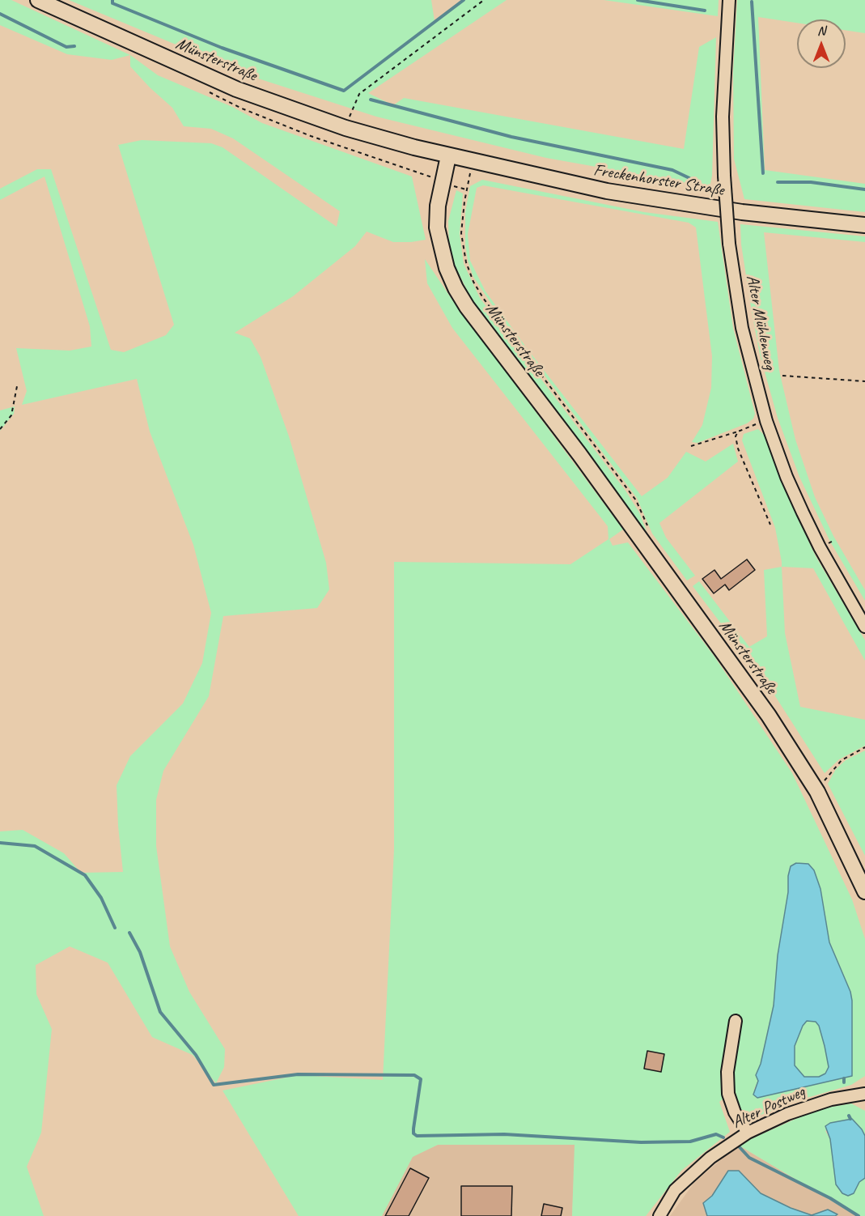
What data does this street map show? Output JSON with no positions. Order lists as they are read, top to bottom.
{
  "streets": {
    "main road": ["Münsterstraße", "Freckenhorster Straße"],
    "street": ["Alter Mühlenweg", "Alter Postweg"]
  },
  "crossings": [
    ["Münsterstraße", "Freckenhorster Straße"]
  ],
  "north": "top"
}
